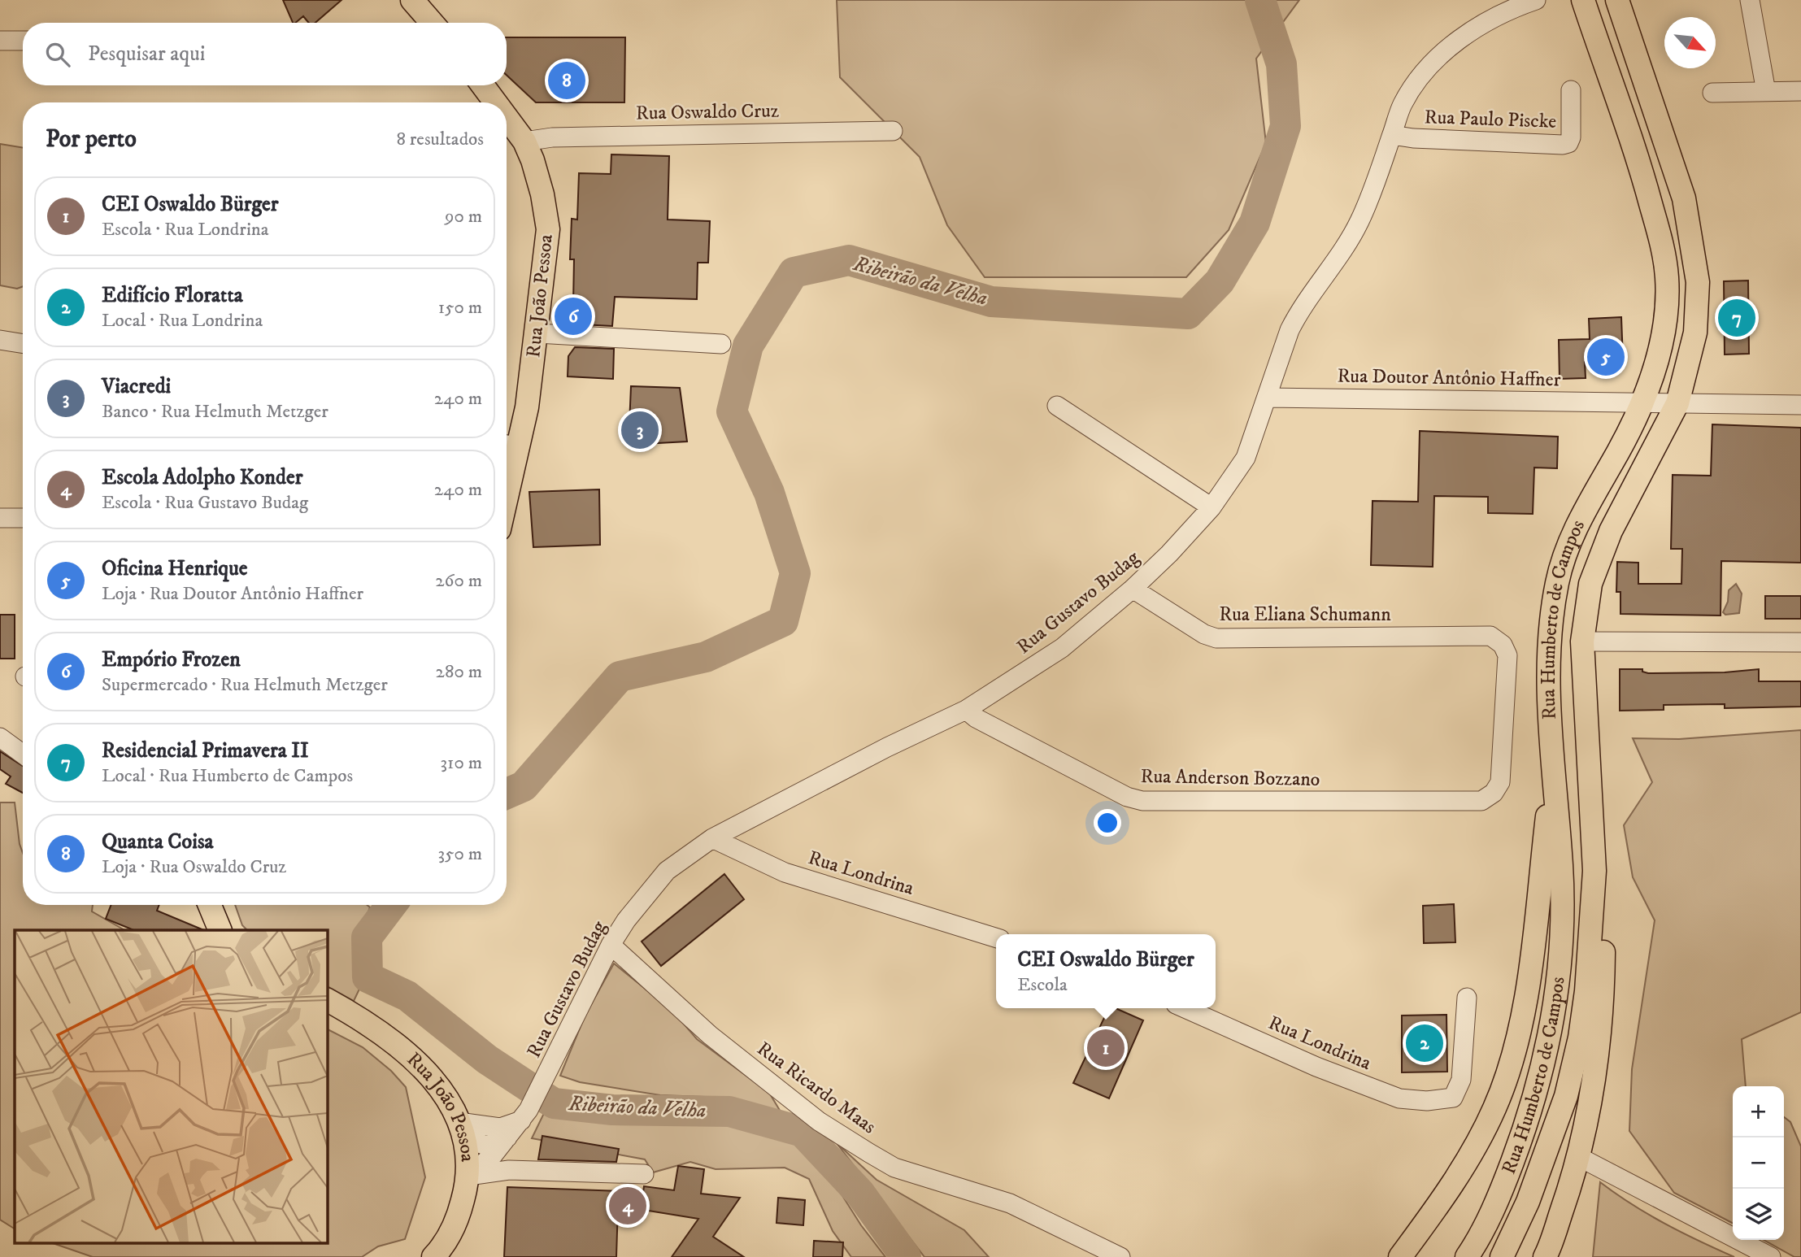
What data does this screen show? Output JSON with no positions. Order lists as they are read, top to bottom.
{
  "streets": {
    "main road": ["Rua João Pessoa", "Rua Humberto de Campos"],
    "street": [
      "Rua Oswaldo Cruz",
      "Rua Paulo Piscke",
      "Rua Doutor Antônio Haffner",
      "Rua Gustavo Budag",
      "Rua Eliana Schumann",
      "Rua Anderson Bozzano",
      "Rua Londrina",
      "Rua Ricardo Maas"
    ]
  },
  "crossings": [
    ["Rua Oswaldo Cruz", "Rua João Pessoa"],
    ["Rua Paulo Piscke", "Rua Gustavo Budag"],
    ["Rua João Pessoa", "Rua Gustavo Budag"],
    ["Rua Doutor Antônio Haffner", "Rua Gustavo Budag"],
    ["Rua Doutor Antônio Haffner", "Rua Humberto de Campos"],
    ["Rua Gustavo Budag", "Rua Eliana Schumann"],
    ["Rua Gustavo Budag", "Rua Anderson Bozzano"],
    ["Rua Gustavo Budag", "Rua Londrina"],
    ["Rua Gustavo Budag", "Rua Ricardo Maas"],
    ["Rua Eliana Schumann", "Rua Anderson Bozzano"]
  ],
  "water": ["Ribeirão da Velha"],
  "north": "bottom right",
  "page": {
    "search": "Pesquisar aqui",
    "pins": [
      "8",
      "6",
      "7",
      "5",
      "3",
      "2",
      "1",
      "4"
    ],
    "heading": ["Por perto", "8 resultados"],
    "list": [
      {
        "mark": "1",
        "name": "CEI Oswaldo Bürger",
        "note": "Escola · Rua Londrina",
        "value": "90 m"
      },
      {
        "mark": "2",
        "name": "Edifício Floratta",
        "note": "Local · Rua Londrina",
        "value": "150 m"
      },
      {
        "mark": "3",
        "name": "Viacredi",
        "note": "Banco · Rua Helmuth Metzger",
        "value": "240 m"
      },
      {
        "mark": "4",
        "name": "Escola Adolpho Konder",
        "note": "Escola · Rua Gustavo Budag",
        "value": "240 m"
      },
      {
        "mark": "5",
        "name": "Oficina Henrique",
        "note": "Loja · Rua Doutor Antônio Haffner",
        "value": "260 m"
      },
      {
        "mark": "6",
        "name": "Empório Frozen",
        "note": "Supermercado · Rua Helmuth Metzger",
        "value": "280 m"
      },
      {
        "mark": "7",
        "name": "Residencial Primavera II",
        "note": "Local · Rua Humberto de Campos",
        "value": "310 m"
      },
      {
        "mark": "8",
        "name": "Quanta Coisa",
        "note": "Loja · Rua Oswaldo Cruz",
        "value": "350 m"
      }
    ],
    "popup": ["CEI Oswaldo Bürger", "Escola"],
    "map_buttons": ["+", "−"]
  }
}
